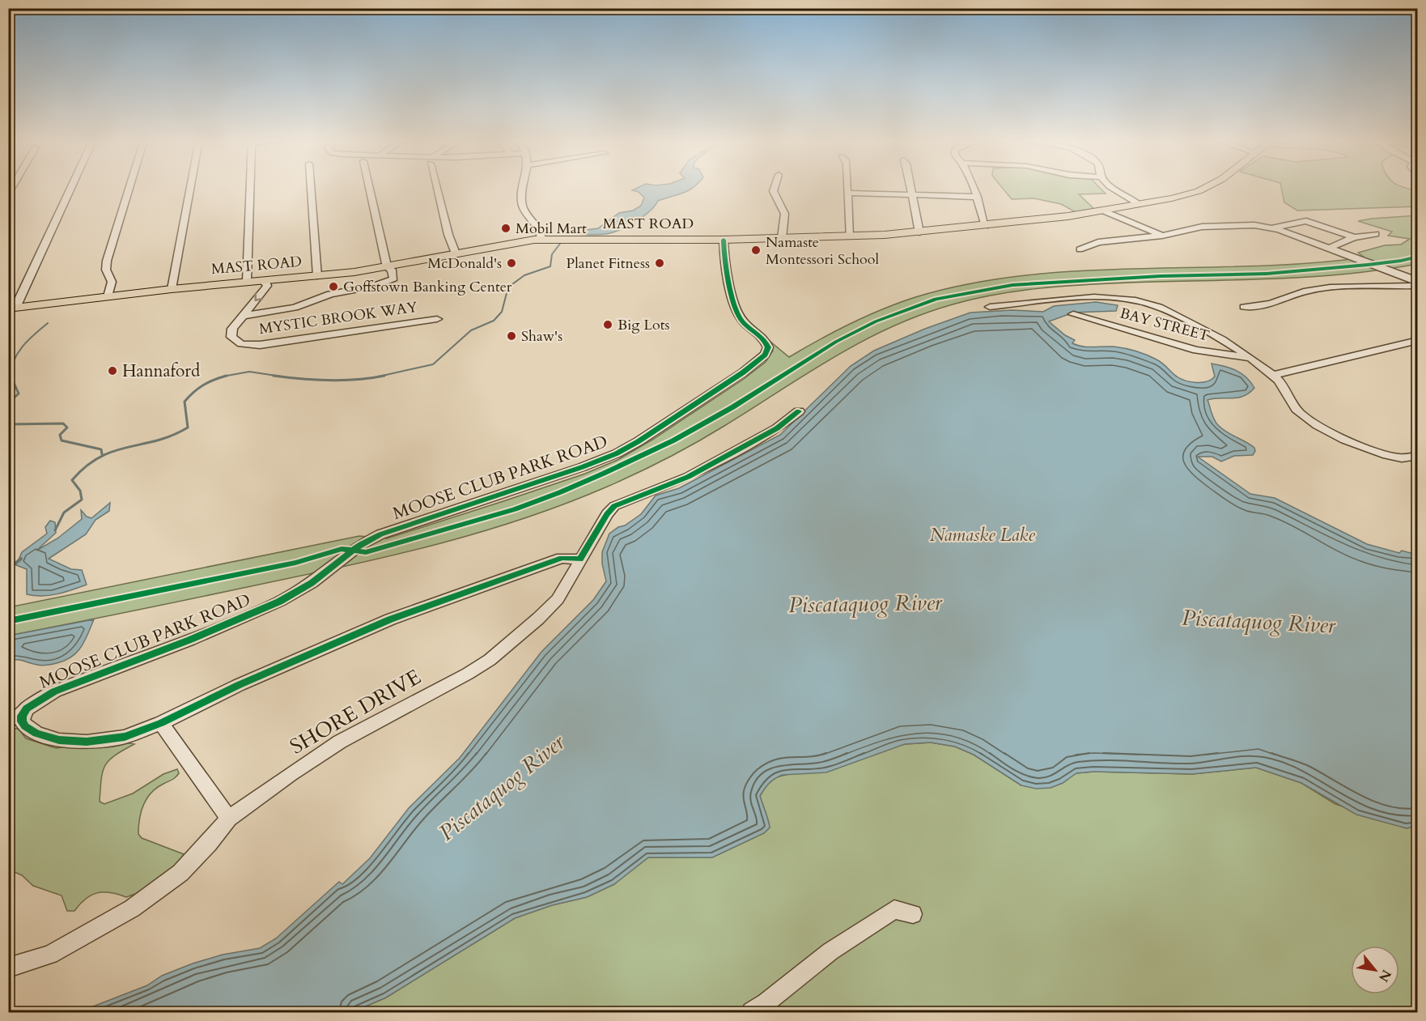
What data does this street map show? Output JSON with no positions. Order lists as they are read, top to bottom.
{
  "streets": {
    "main road": ["MAST ROAD"],
    "street": [
      "MYSTIC BROOK WAY",
      "BAY STREET",
      "MOOSE CLUB PARK ROAD",
      "SHORE DRIVE"
    ]
  },
  "crossings": [
    ["MAST ROAD", "MYSTIC BROOK WAY"],
    ["MAST ROAD", "MOOSE CLUB PARK ROAD"],
    ["MOOSE CLUB PARK ROAD", "SHORE DRIVE"]
  ],
  "water": ["Namaske Lake", "Piscataquog River"],
  "places": [
    "Mobil Mart",
    "Namaste Montessori School",
    "McDonald's",
    "Planet Fitness",
    "Goffstown Banking Center",
    "Big Lots",
    "Shaw's",
    "Hannaford"
  ],
  "north": "bottom right"
}
